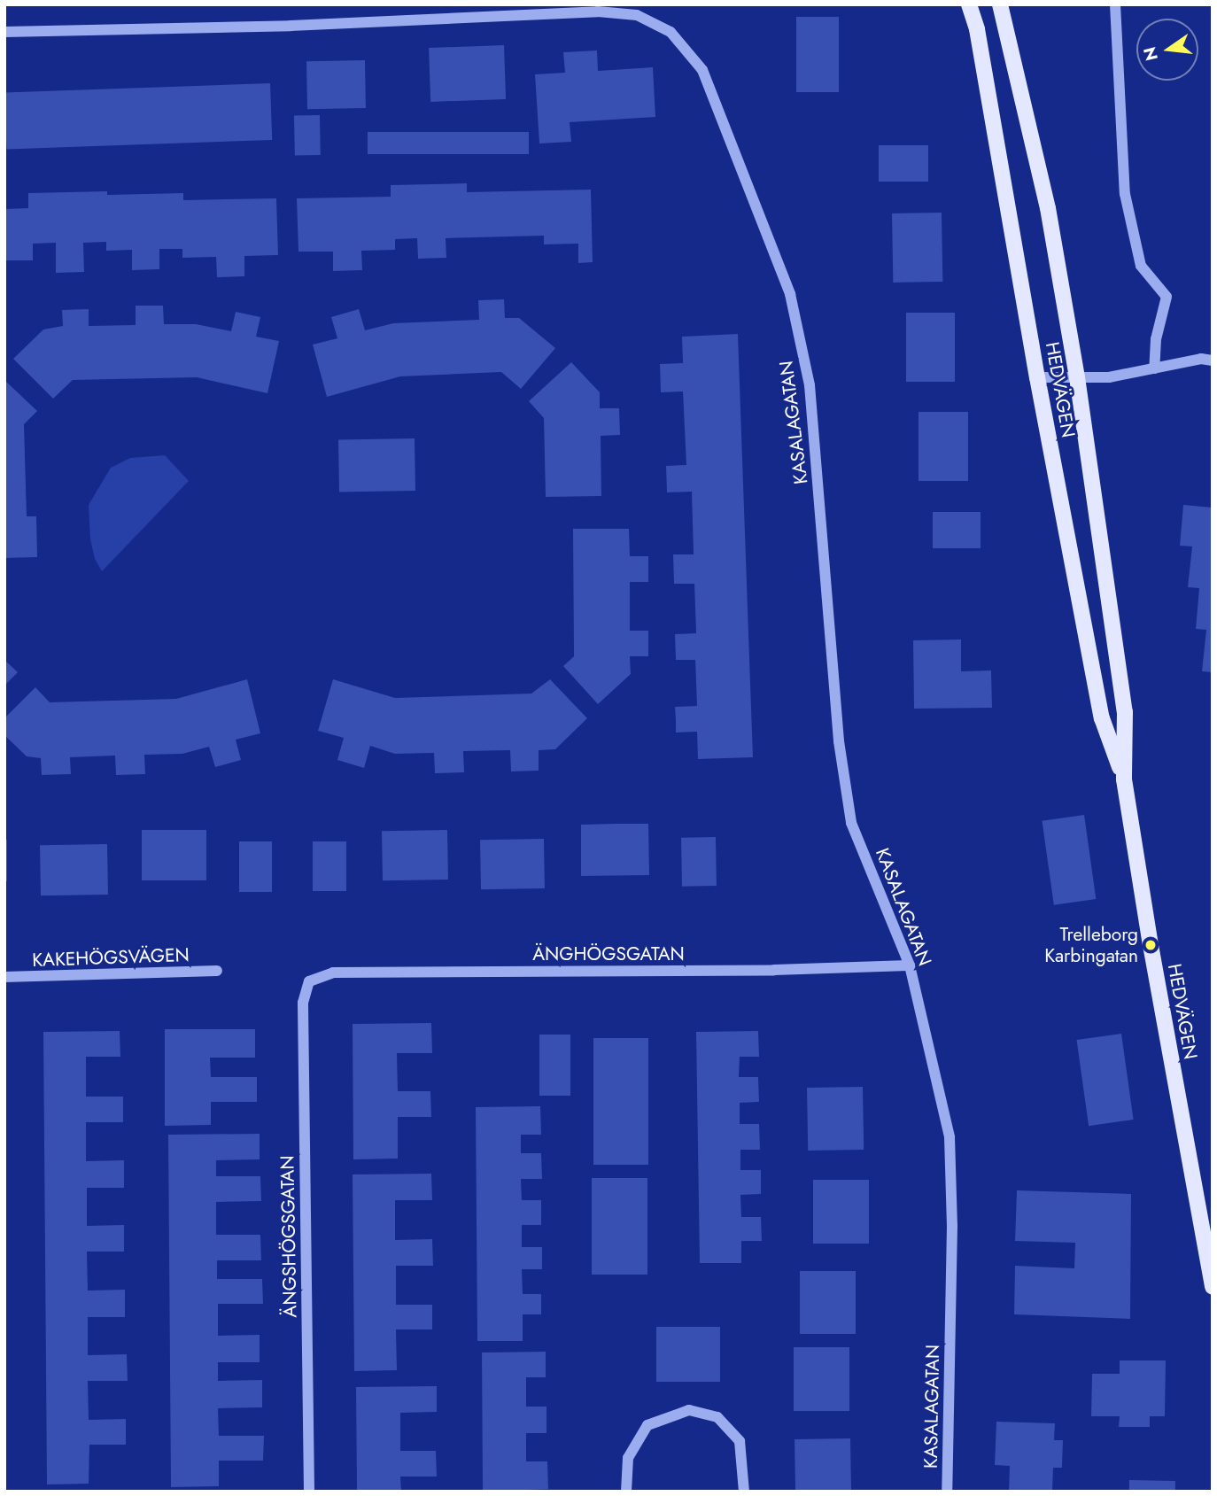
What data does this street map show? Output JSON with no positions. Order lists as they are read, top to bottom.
{
  "streets": {
    "main road": ["HEDVÄGEN"],
    "street": [
      "KASALAGATAN",
      "ÄNGHÖGSGATAN",
      "KAKEHÖGSVÄGEN",
      "ÄNGSHÖGSGATAN"
    ]
  },
  "crossings": [
    ["KASALAGATAN", "ÄNGHÖGSGATAN"],
    ["ÄNGHÖGSGATAN", "ÄNGSHÖGSGATAN"]
  ],
  "places": ["Trelleborg Karbingatan"],
  "north": "left"
}
